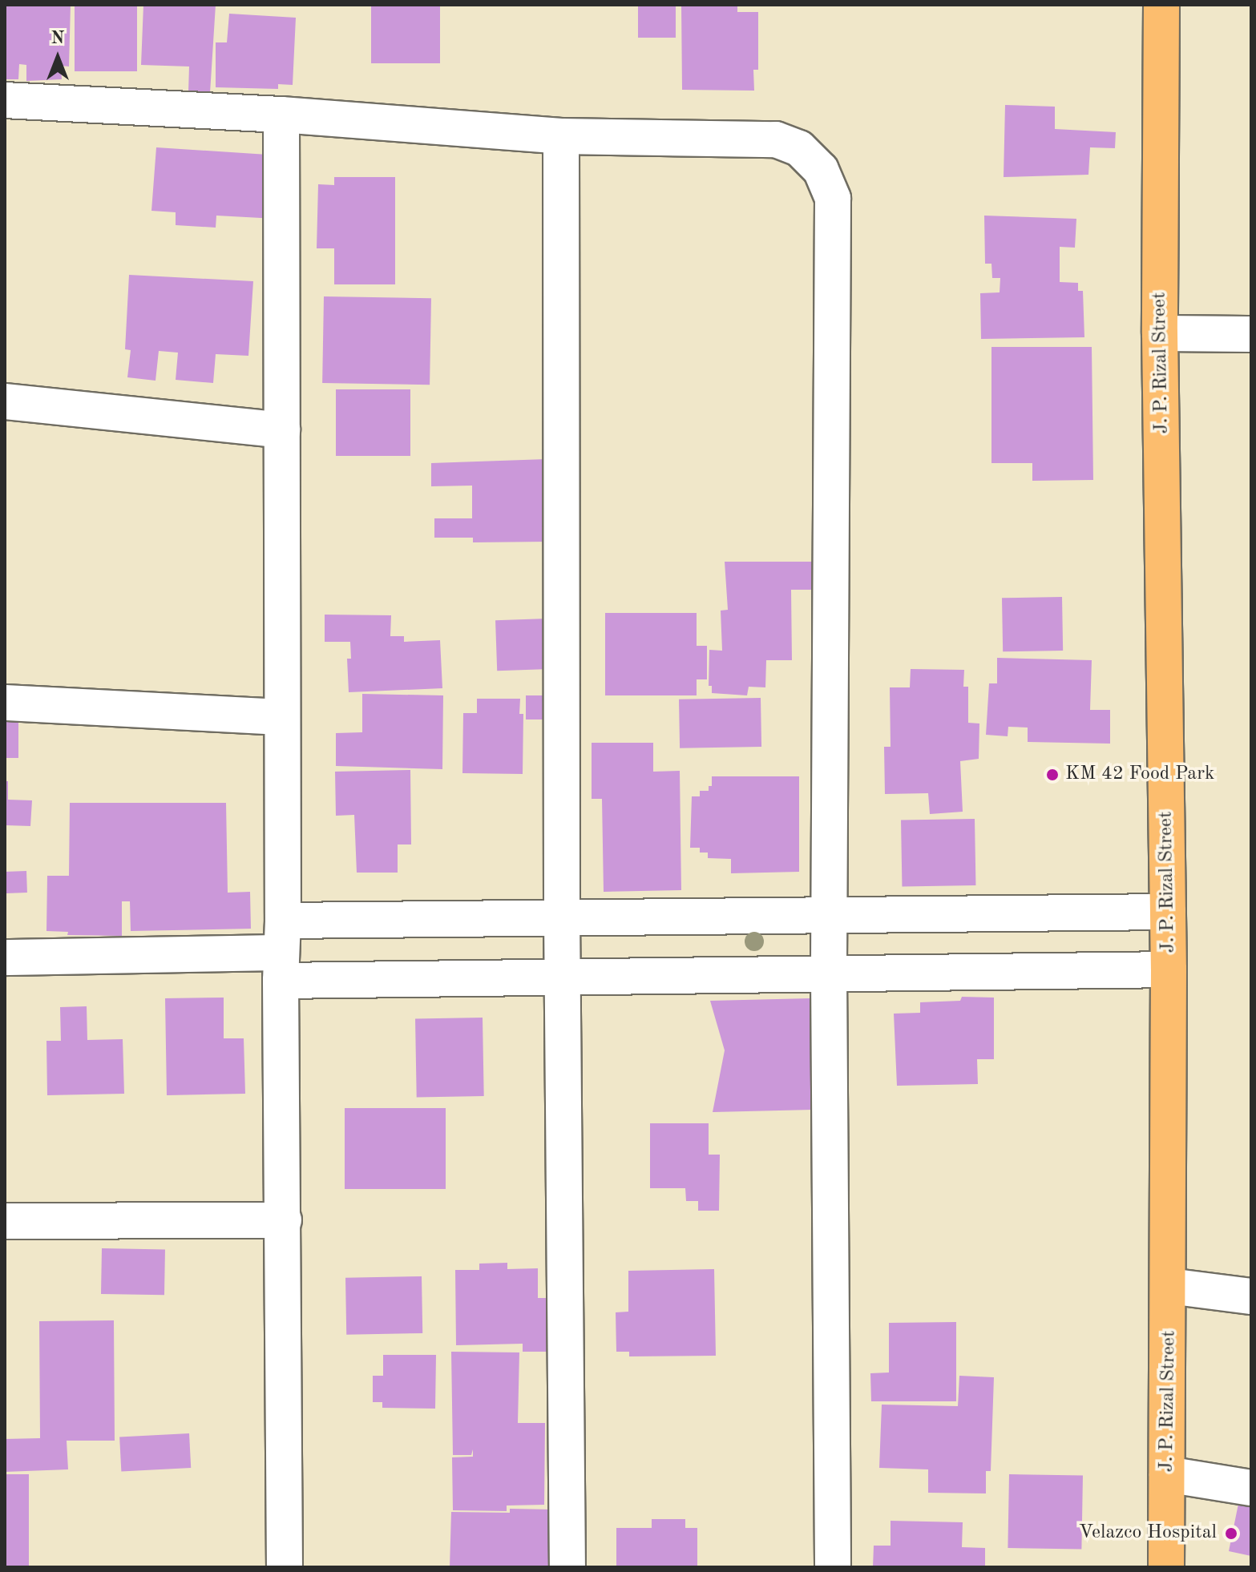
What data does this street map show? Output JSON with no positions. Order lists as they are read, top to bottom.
{
  "streets": {
    "main road": ["J. P. Rizal Street"]
  },
  "places": ["KM 42 Food Park", "Velazco Hospital"],
  "north": "top"
}
